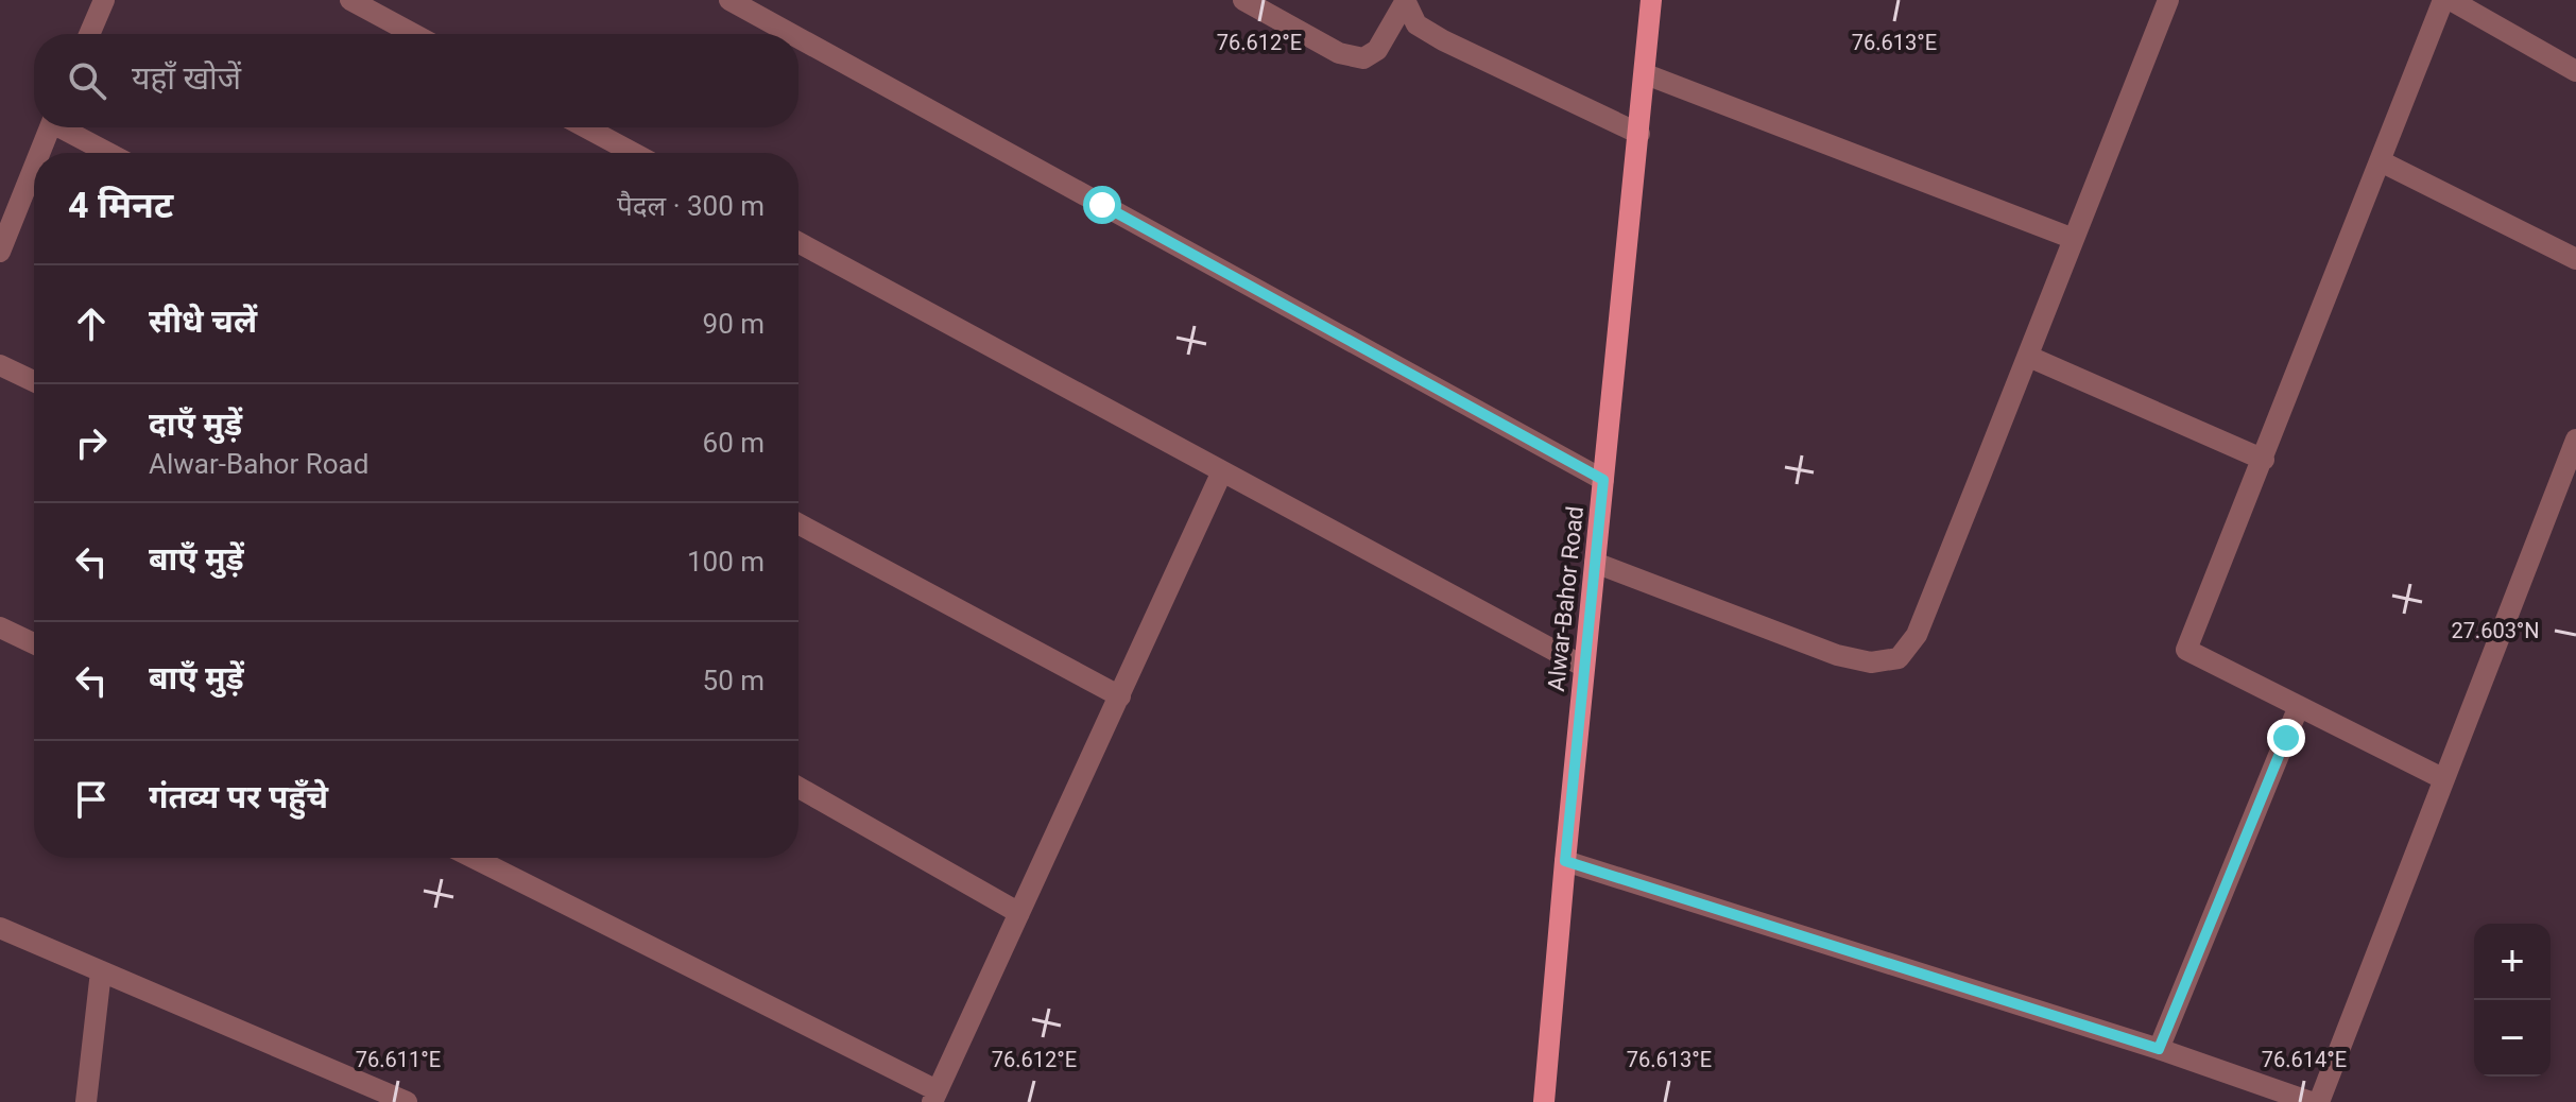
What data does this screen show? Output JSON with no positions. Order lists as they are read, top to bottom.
{
  "streets": {
    "main road": ["Alwar-Bahor Road"]
  },
  "page": {
    "search": "यहाँ खोजें",
    "heading": ["4 मिनट", "पैदल · 300 m"],
    "list": [
      ["सीधे चलें", "90 m"],
      ["दाएँ मुड़ें", "Alwar-Bahor Road", "60 m"],
      ["बाएँ मुड़ें", "100 m"],
      ["बाएँ मुड़ें", "50 m"],
      "गंतव्य पर पहुँचे"
    ],
    "map_buttons": ["+", "−"]
  },
  "coordinates": [
    "76.612°E",
    "76.613°E",
    "27.603°N",
    "76.611°E",
    "76.614°E"
  ]
}
